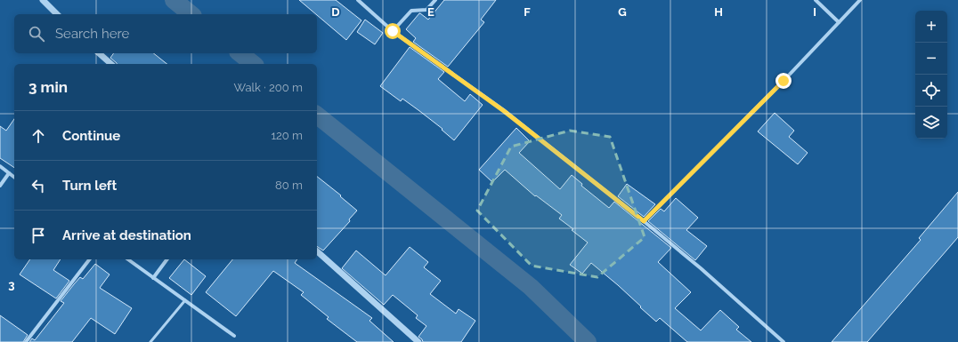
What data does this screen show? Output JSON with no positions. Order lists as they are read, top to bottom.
{
  "page": {
    "map_buttons": ["+", "−"],
    "search": "Search here",
    "heading": ["3 min", "Walk · 200 m"],
    "list": [
      ["Continue", "120 m"],
      ["Turn left", "80 m"],
      "Arrive at destination"
    ]
  },
  "grid": {
    "columns": [
      "D",
      "E",
      "F",
      "G",
      "H",
      "I"
    ],
    "rows": ["3"]
  }
}
